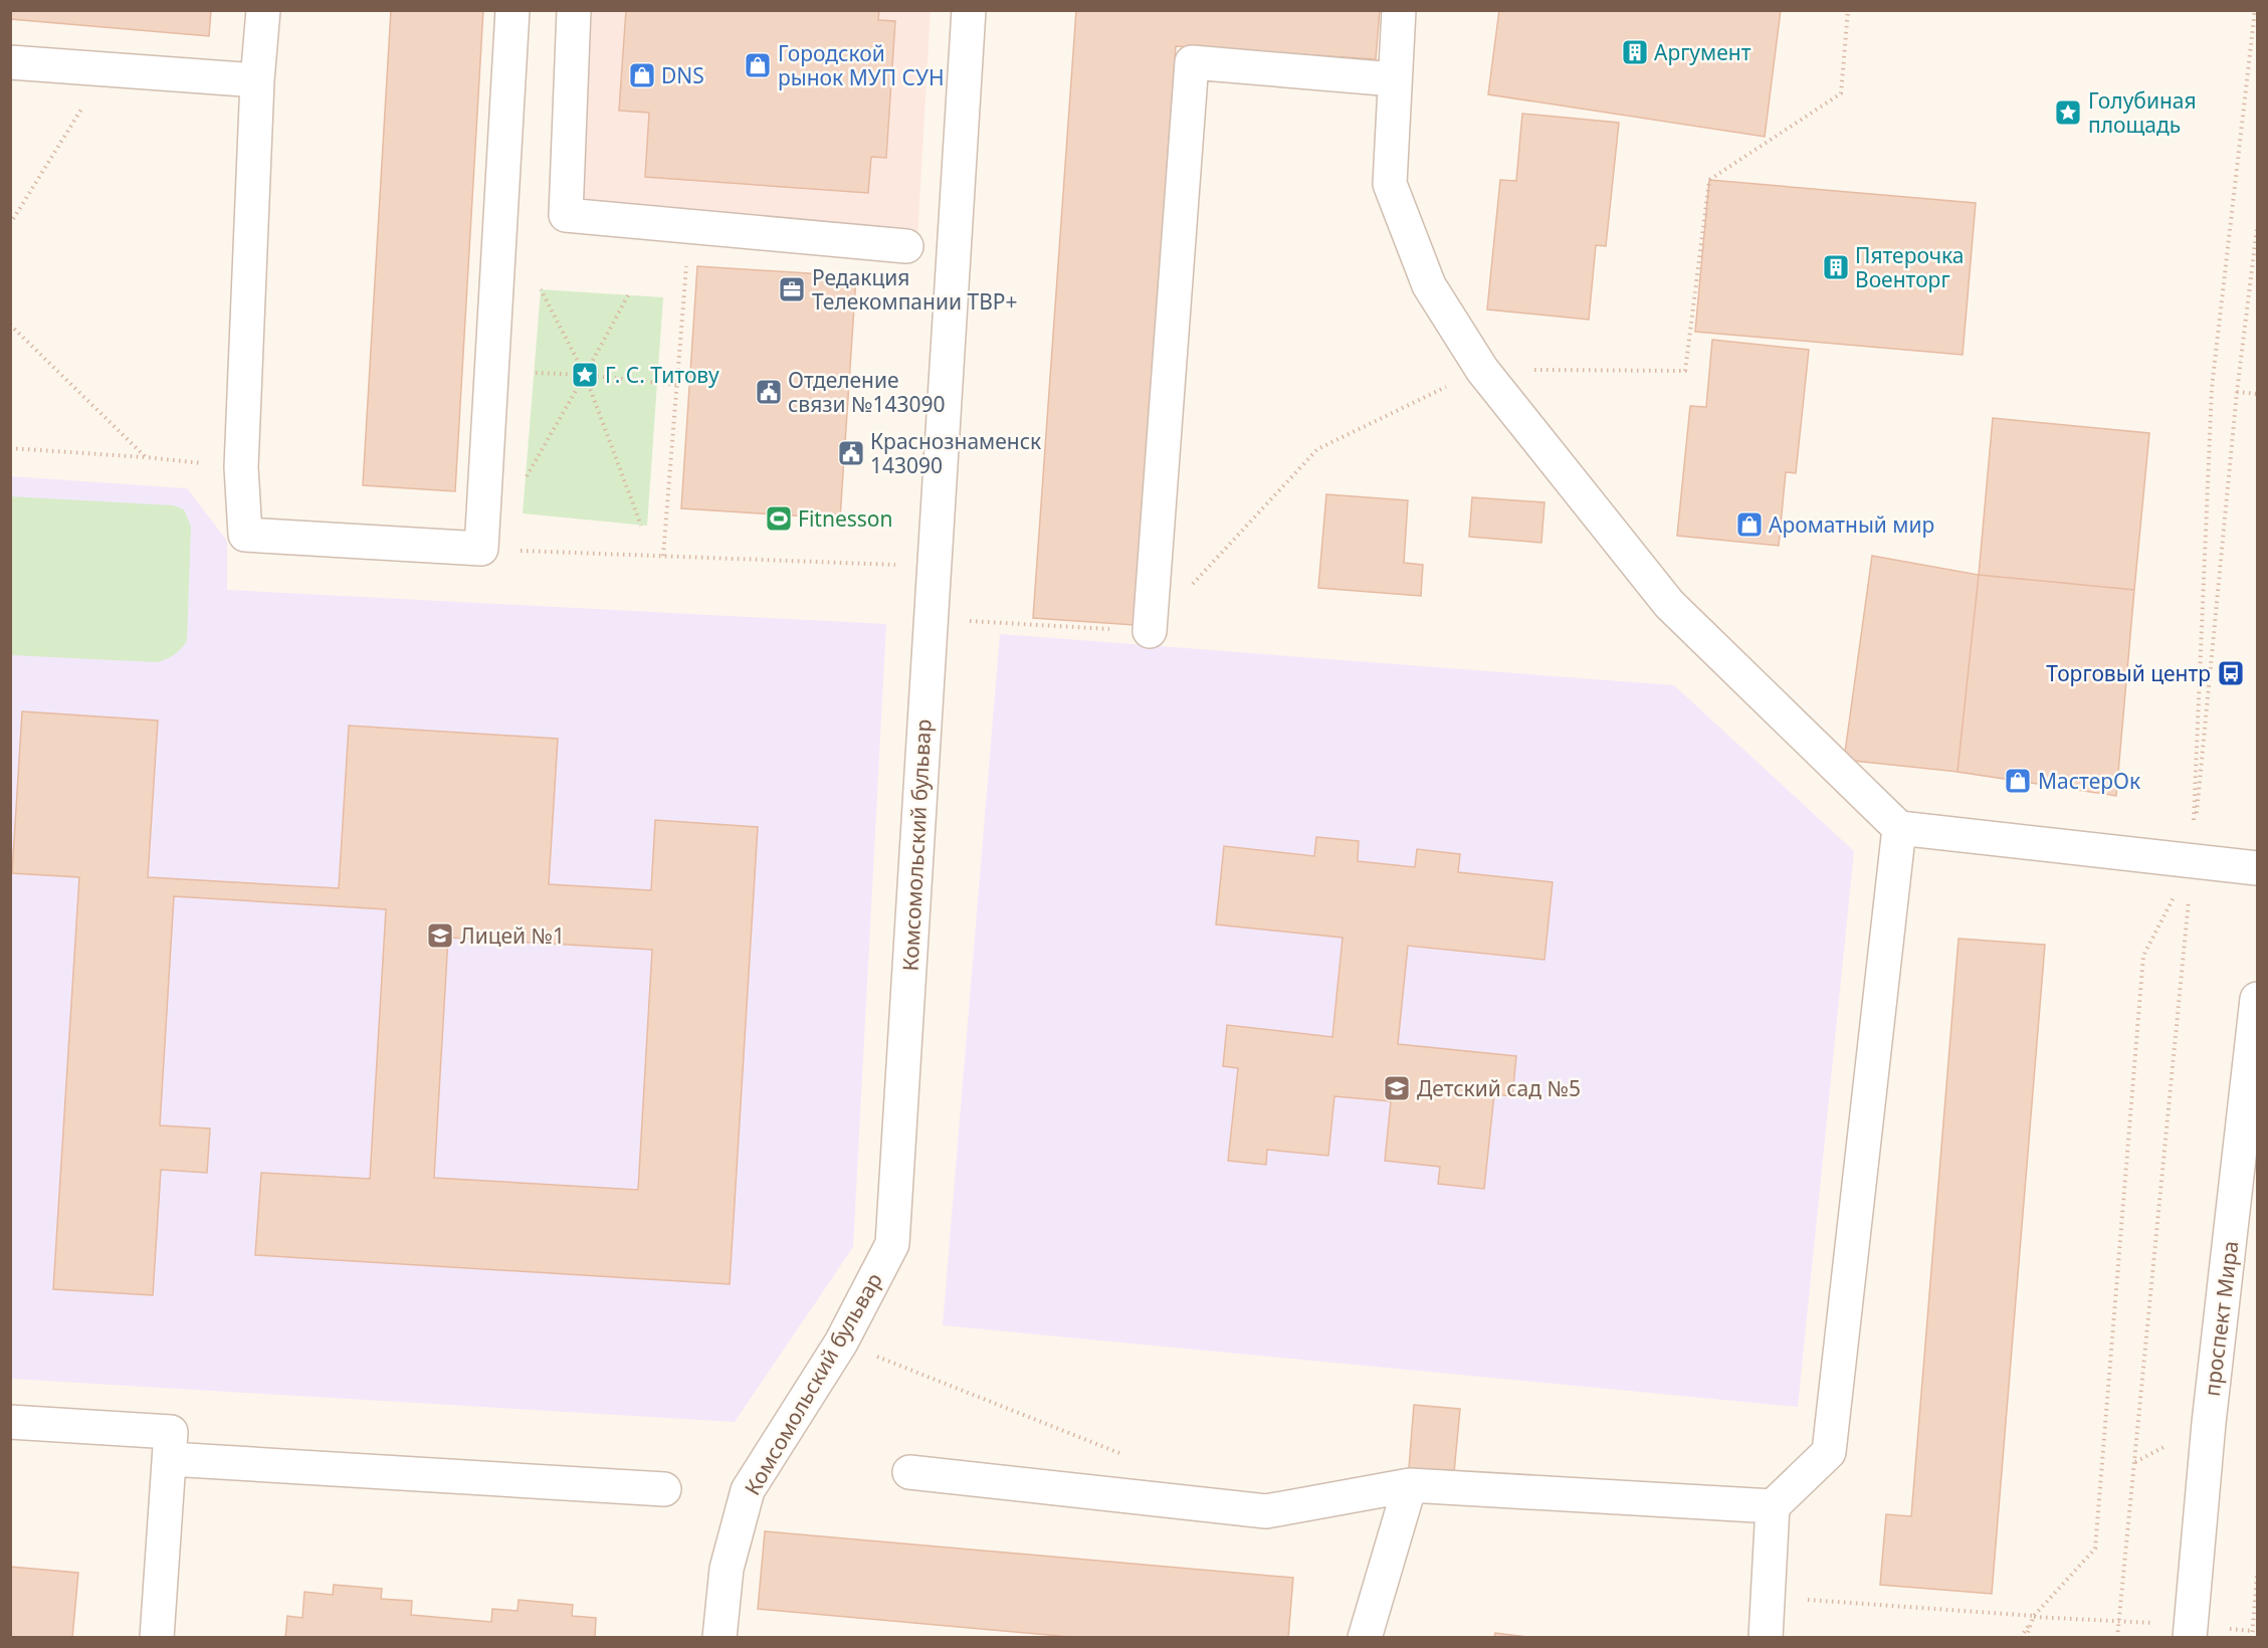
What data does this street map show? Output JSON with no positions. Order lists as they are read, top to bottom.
{
  "streets": {
    "street": ["Комсомольский бульвар", "проспект Мира"]
  },
  "places": {
    "building": ["Аргумент", "Пятерочка Военторг"],
    "shop": [
      "Городской рынок МУП СУН",
      "DNS",
      "Ароматный мир",
      "МастерОк"
    ],
    "place": ["Голубиная площадь", "Г. С. Титову"],
    "office": ["Редакция Телекомпании ТВР+"],
    "public building": ["Отделение связи №143090", "Краснознаменск 143090"],
    "sports": ["Fitnesson"],
    "bus stop": ["Торговый центр"],
    "school or university": ["Лицей №1", "Детский сад №5"]
  }
}
